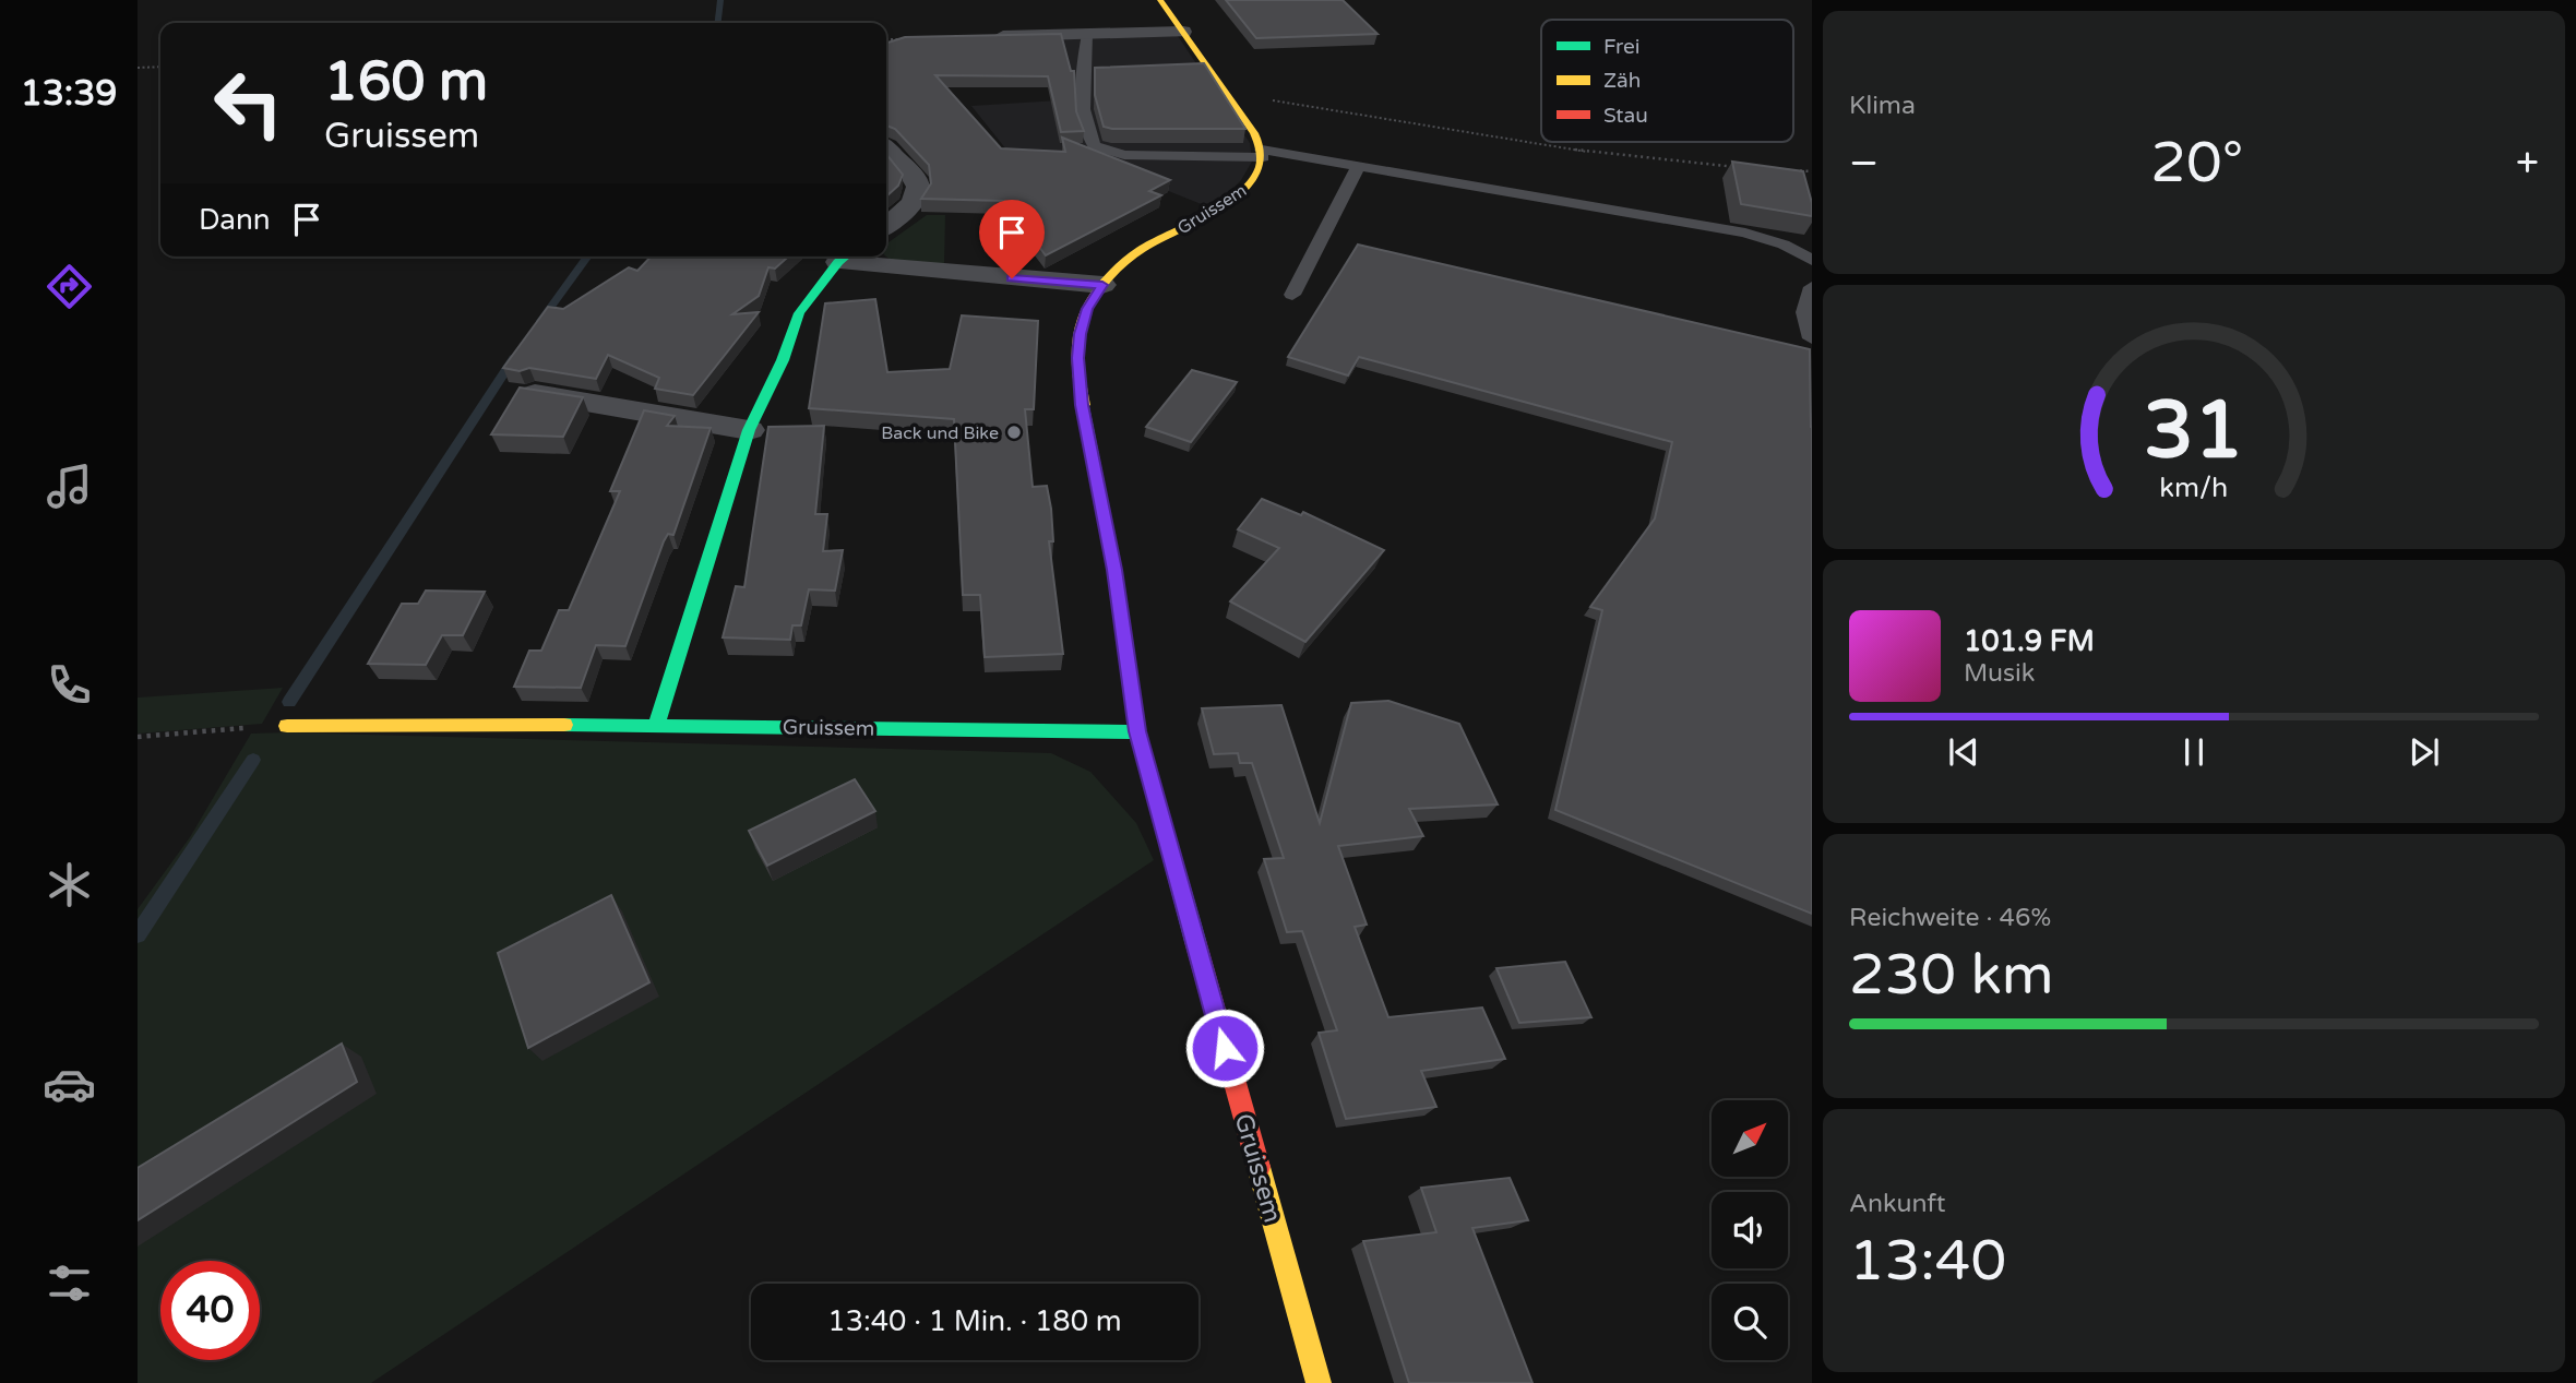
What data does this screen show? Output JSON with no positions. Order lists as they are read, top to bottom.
{
  "streets": {
    "street": ["Gruissem"]
  },
  "places": ["Back und Bike"],
  "legend": ["Frei", "Zäh", "Stau"],
  "north": "top right",
  "page": {
    "tabs": "13:39",
    "tile": [
      "Klima",
      ["Reichweite · 46%", "230 km"],
      ["Ankunft", "13:40"]
    ],
    "turn": ["160 m", "Gruissem"],
    "heat": ["−", "20°", "+"],
    "then": "Dann",
    "song": ["101.9 FM", "Musik"],
    "limit": "40",
    "trip": "13:40 · 1 Min. · 180 m",
    "gauge": ["31", "km/h"]
  }
}
